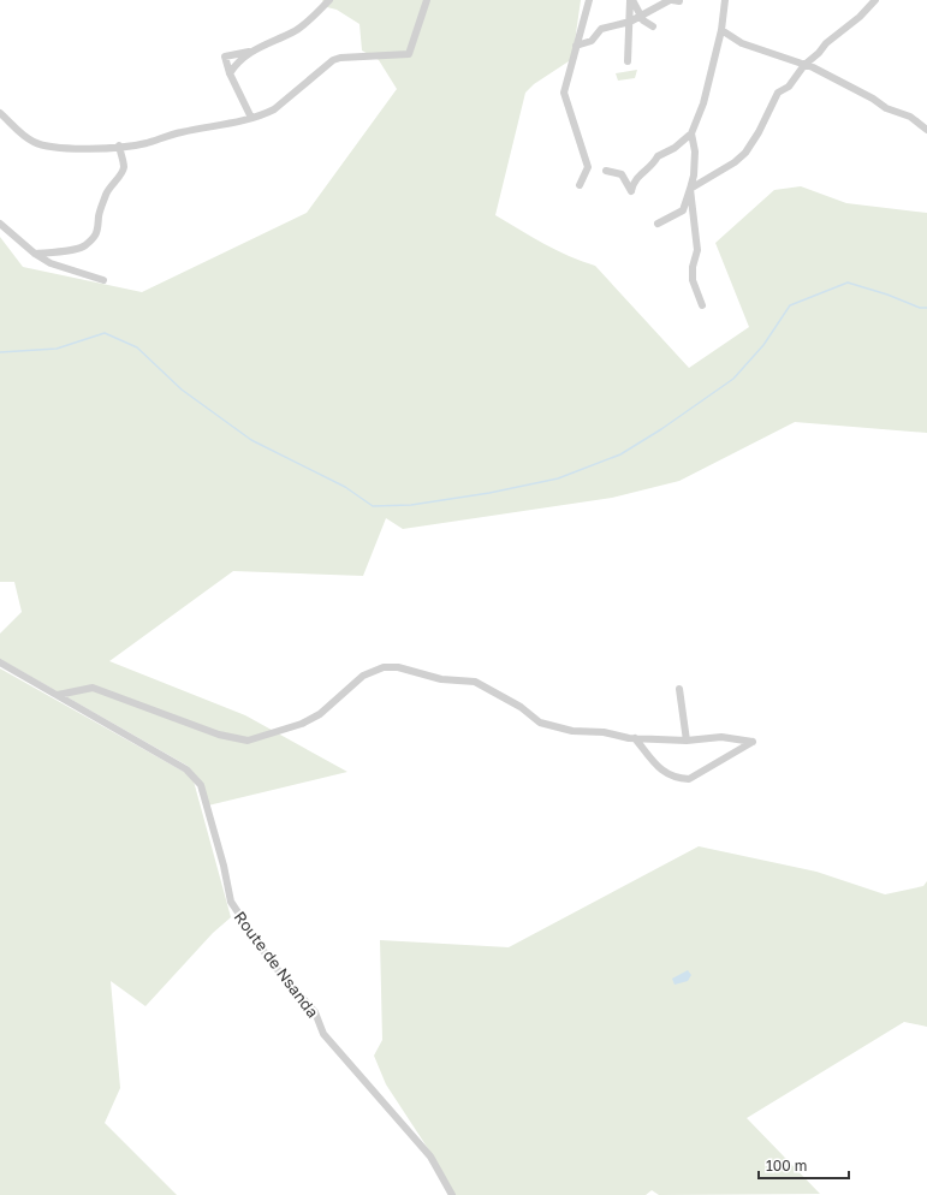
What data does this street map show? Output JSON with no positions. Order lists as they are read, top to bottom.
{
  "streets": {
    "street": ["Route de Nsanda"]
  },
  "scale_bar": "100 m"
}
